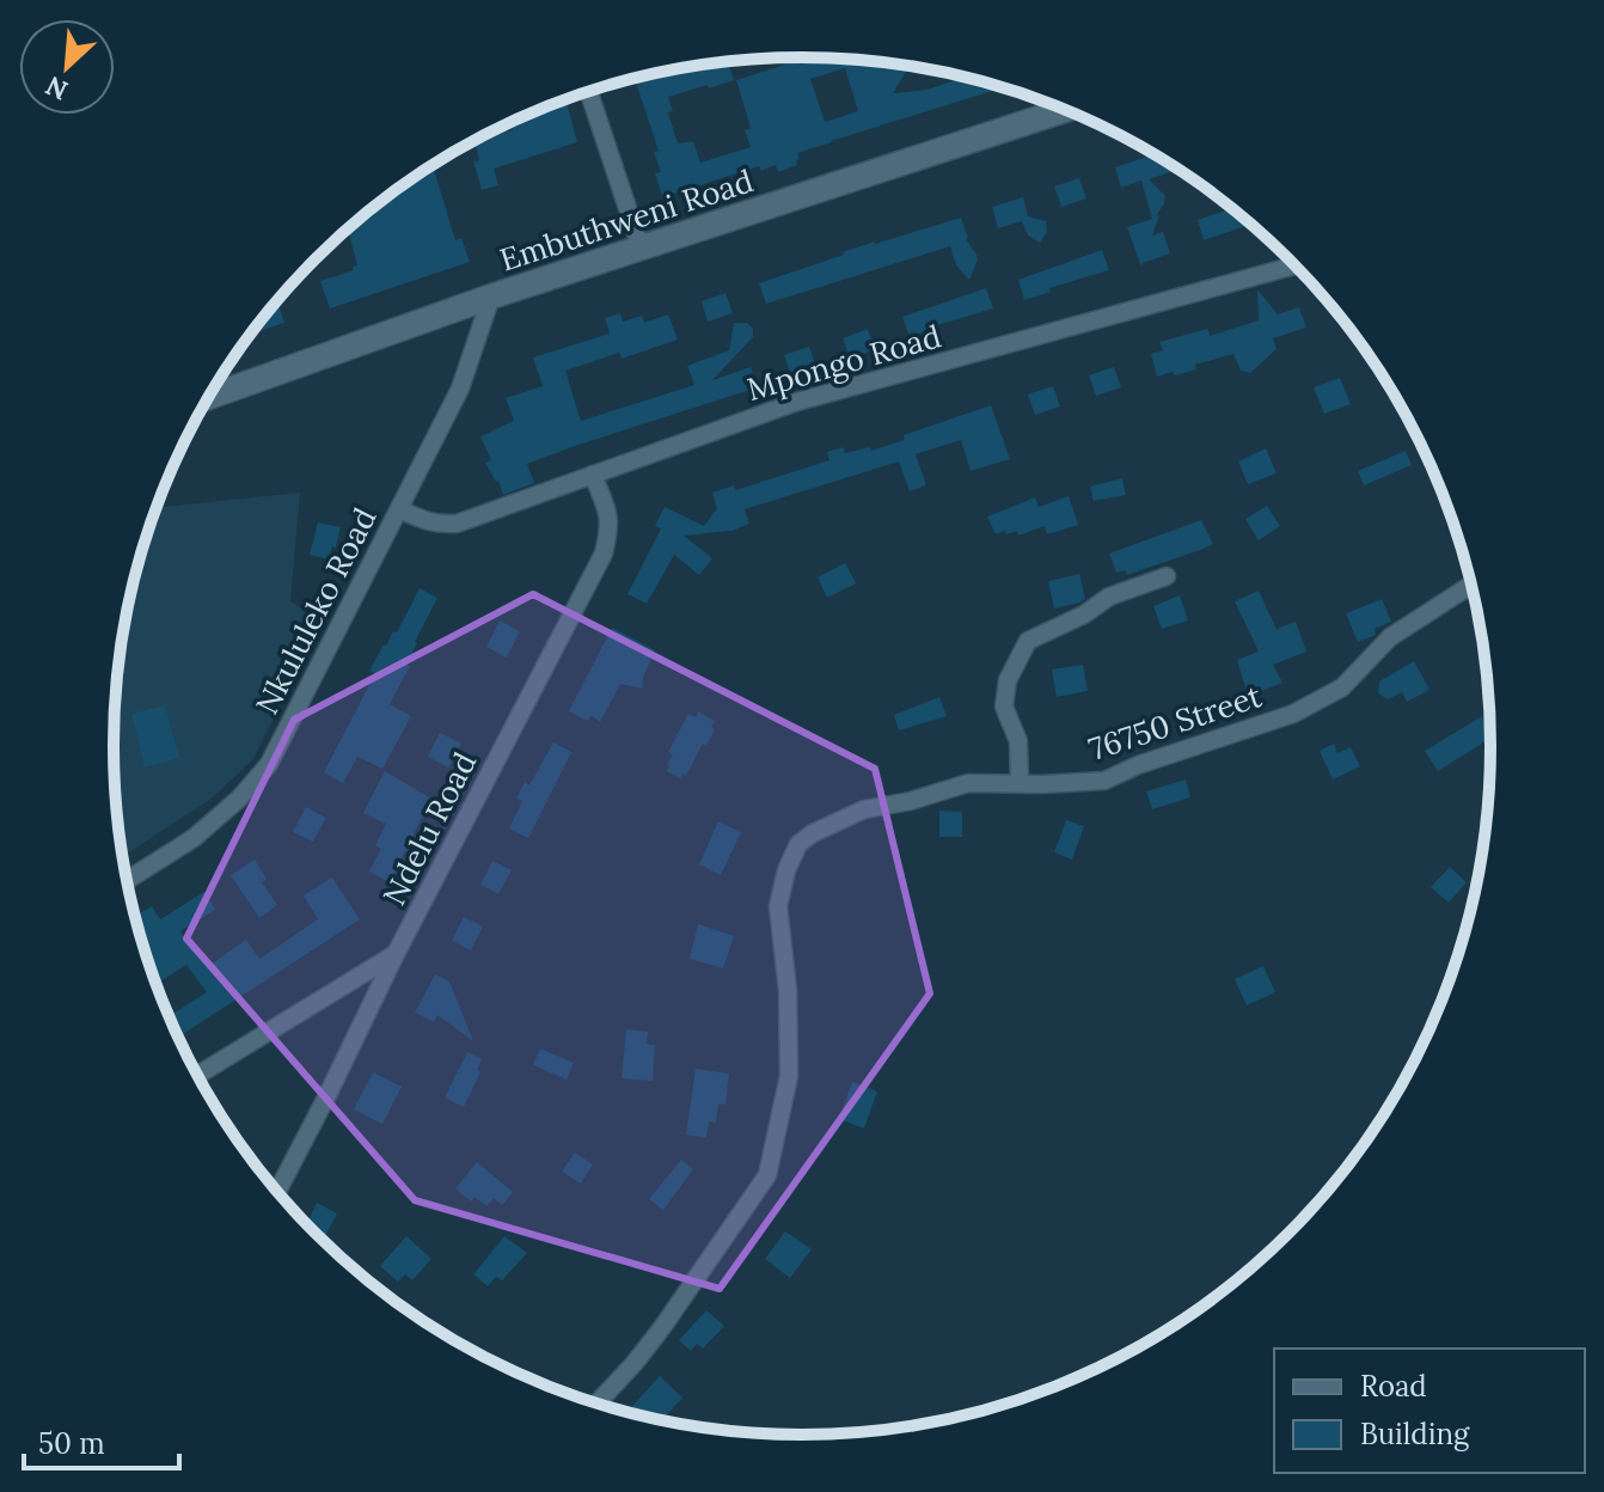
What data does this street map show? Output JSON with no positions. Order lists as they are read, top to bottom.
{
  "streets": {
    "street": [
      "Embuthweni Road",
      "Mpongo Road",
      "Nkululeko Road",
      "76750 Street",
      "Ndelu Road"
    ]
  },
  "crossings": [
    ["Embuthweni Road", "Nkululeko Road"],
    ["Mpongo Road", "Nkululeko Road"],
    ["Mpongo Road", "Ndelu Road"]
  ],
  "legend": ["Road", "Building"],
  "scale_bar": "50 m",
  "north": "bottom left"
}
